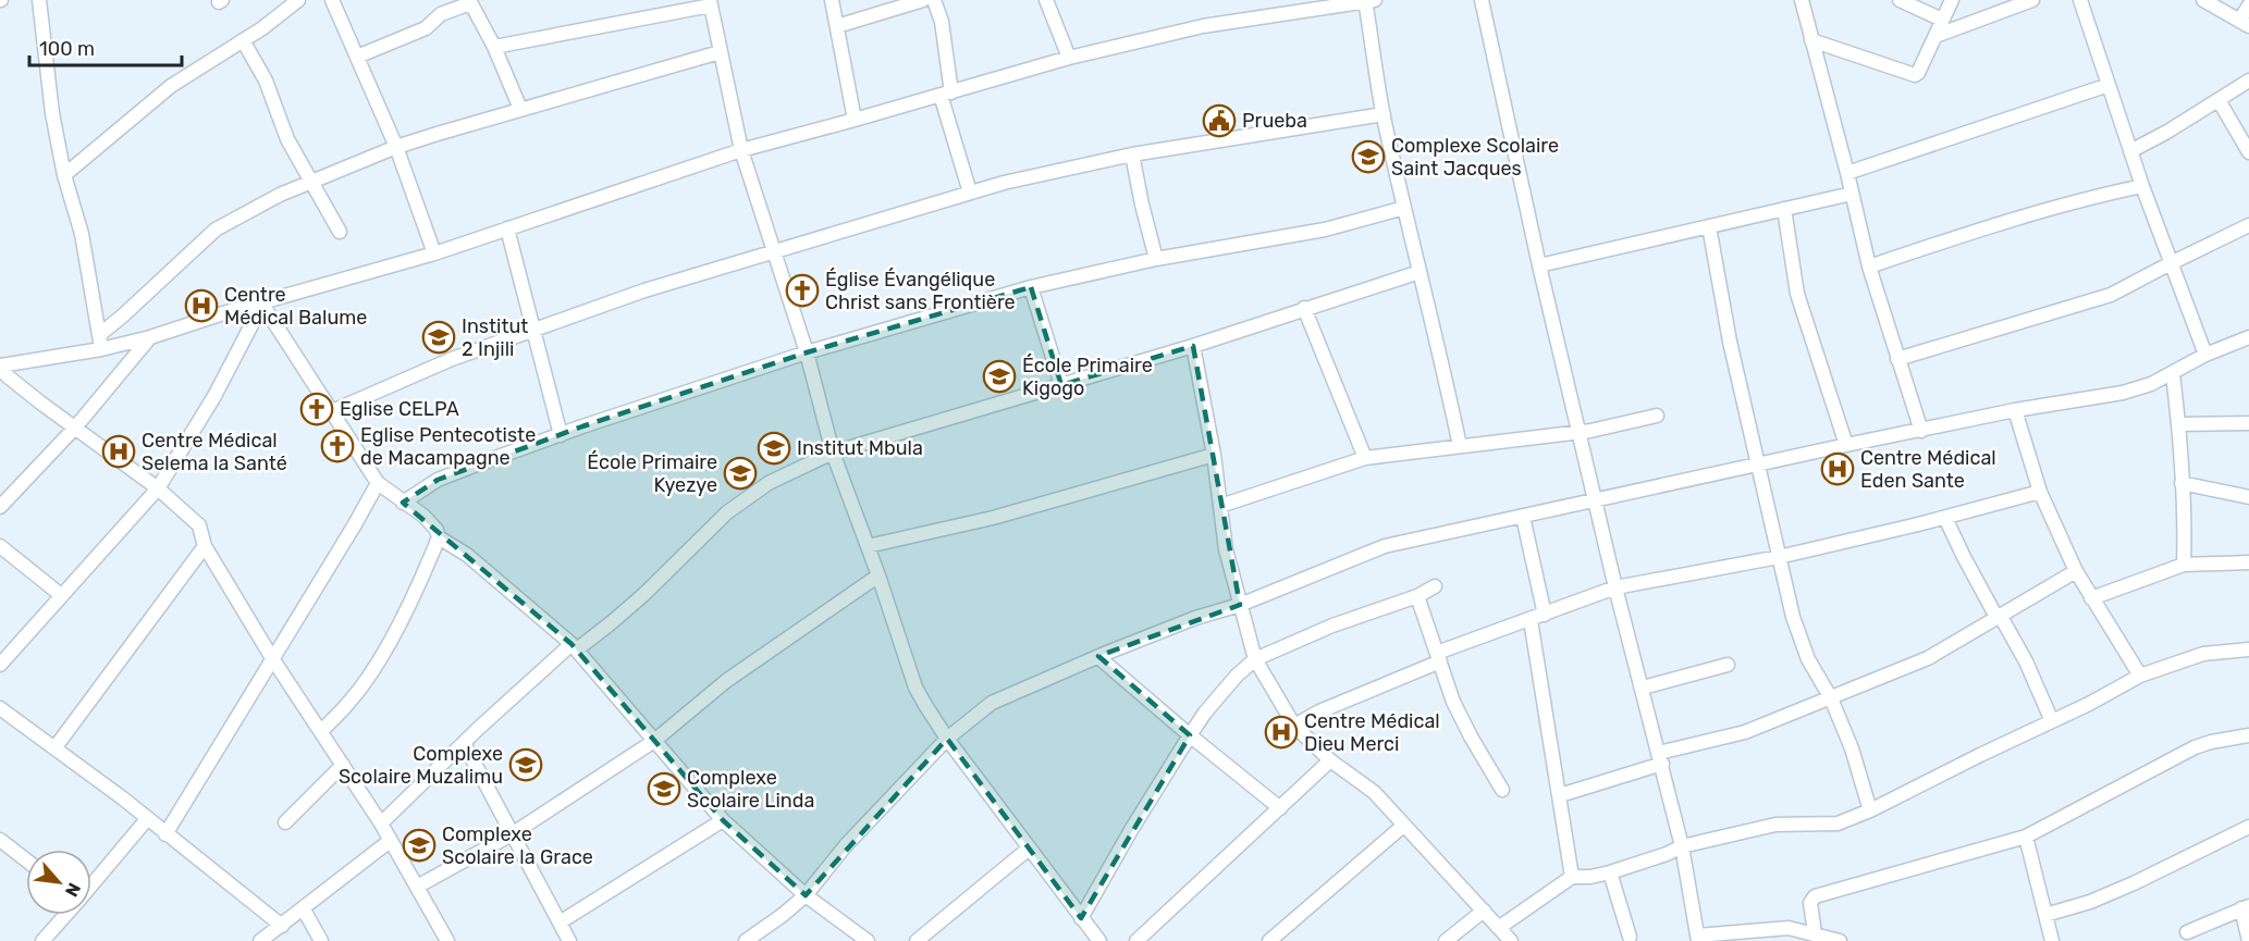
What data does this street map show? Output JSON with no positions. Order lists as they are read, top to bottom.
{
  "places": {
    "public building": ["Prueba"],
    "school or university": [
      "Complexe Scolaire Saint Jacques",
      "Institut 2 Injili",
      "École Primaire Kigogo",
      "Institut Mbula",
      "École Primaire Kyezye",
      "Complexe Scolaire Muzalimu",
      "Complexe Scolaire Linda",
      "Complexe Scolaire la Grace"
    ],
    "church": ["Église Évangélique Christ sans Frontière", "Eglise CELPA", "Eglise Pentecotiste de Macampagne"],
    "hospital": [
      "Centre Médical Balume",
      "Centre Médical Selema la Santé",
      "Centre Médical Eden Sante",
      "Centre Médical Dieu Merci"
    ]
  },
  "scale_bar": "100 m",
  "north": "bottom right"
}
